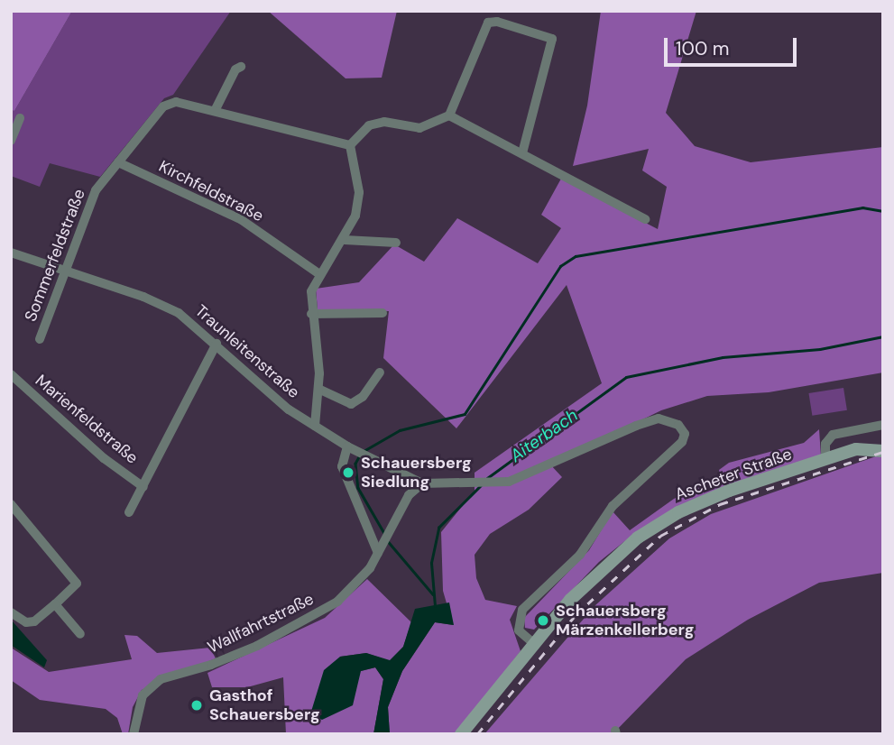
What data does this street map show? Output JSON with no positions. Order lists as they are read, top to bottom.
{
  "streets": {
    "main road": ["Ascheter Straße"],
    "street": [
      "Kirchfeldstraße",
      "Sommerfeldstraße",
      "Traunleitenstraße",
      "Marienfeldstraße",
      "Wallfahrtstraße"
    ]
  },
  "crossings": [
    ["Kirchfeldstraße", "Sommerfeldstraße"],
    ["Sommerfeldstraße", "Traunleitenstraße"],
    ["Traunleitenstraße", "Marienfeldstraße"],
    ["Traunleitenstraße", "Ascheter Straße"],
    ["Traunleitenstraße", "Wallfahrtstraße"]
  ],
  "water": ["Aiterbach"],
  "places": ["Schauersberg Siedlung", "Schauersberg Märzenkellerberg", "Gasthof Schauersberg"],
  "scale_bar": "100 m"
}
